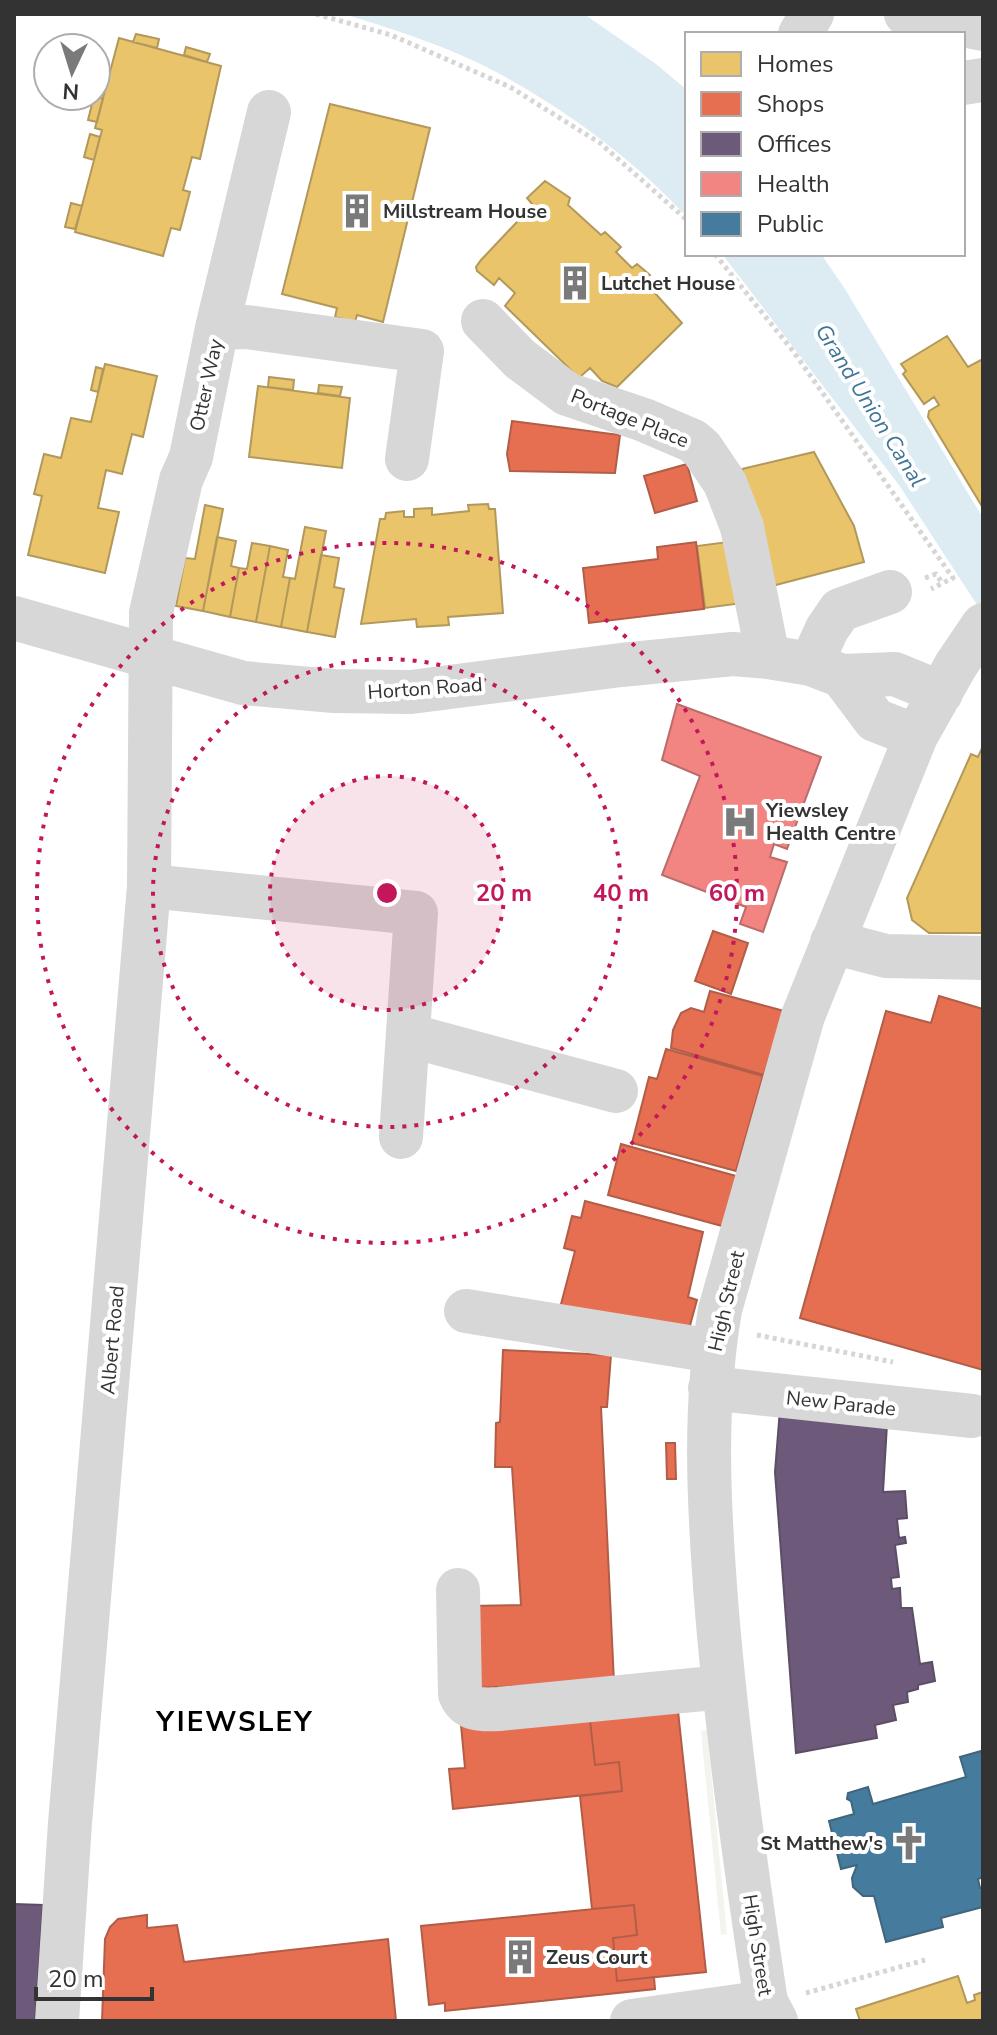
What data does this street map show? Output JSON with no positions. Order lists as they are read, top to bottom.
{
  "streets": {
    "street": [
      "Otter Way",
      "Portage Place",
      "Horton Road",
      "High Street",
      "Albert Road",
      "New Parade"
    ]
  },
  "crossings": [
    ["Otter Way", "Horton Road"],
    ["Otter Way", "Albert Road"],
    ["Portage Place", "Horton Road"],
    ["Horton Road", "High Street"],
    ["Horton Road", "Albert Road"],
    ["High Street", "New Parade"]
  ],
  "districts": ["YIEWSLEY"],
  "water": ["Grand Union Canal"],
  "places": {
    "building": ["Millstream House", "Lutchet House", "Zeus Court"],
    "hospital": ["Yiewsley Health Centre"],
    "church": ["St Matthew's"]
  },
  "legend": [
    "Homes",
    "Shops",
    "Offices",
    "Health",
    "Public"
  ],
  "scale_bar": "20 m",
  "north": "bottom",
  "rings": ["20 m", "40 m", "60 m"]
}
